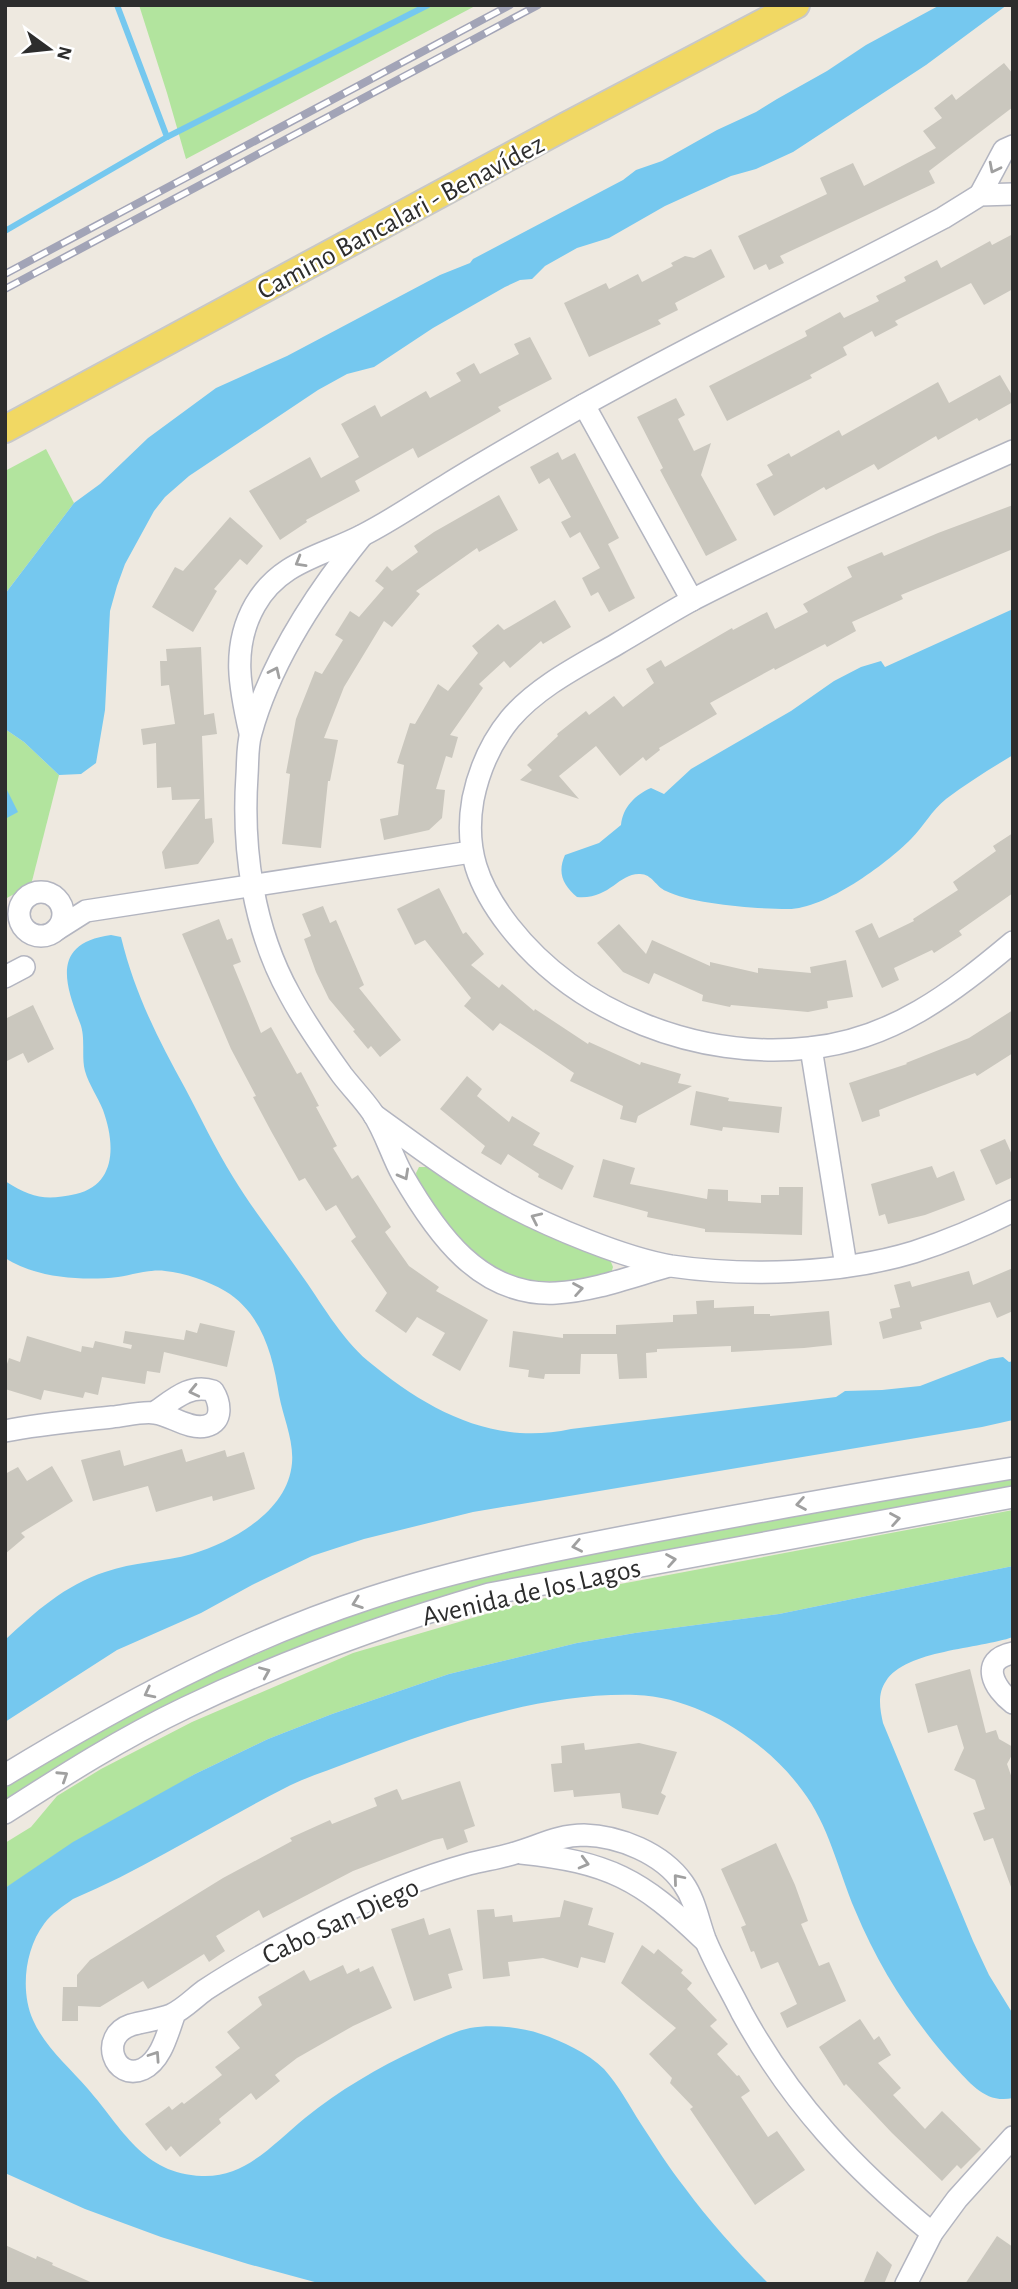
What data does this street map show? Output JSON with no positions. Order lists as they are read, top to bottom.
{
  "streets": {
    "main road": ["Camino Bancalari - Benavídez"],
    "street": ["Avenida de los Lagos", "Cabo San Diego"]
  },
  "north": "right"
}
